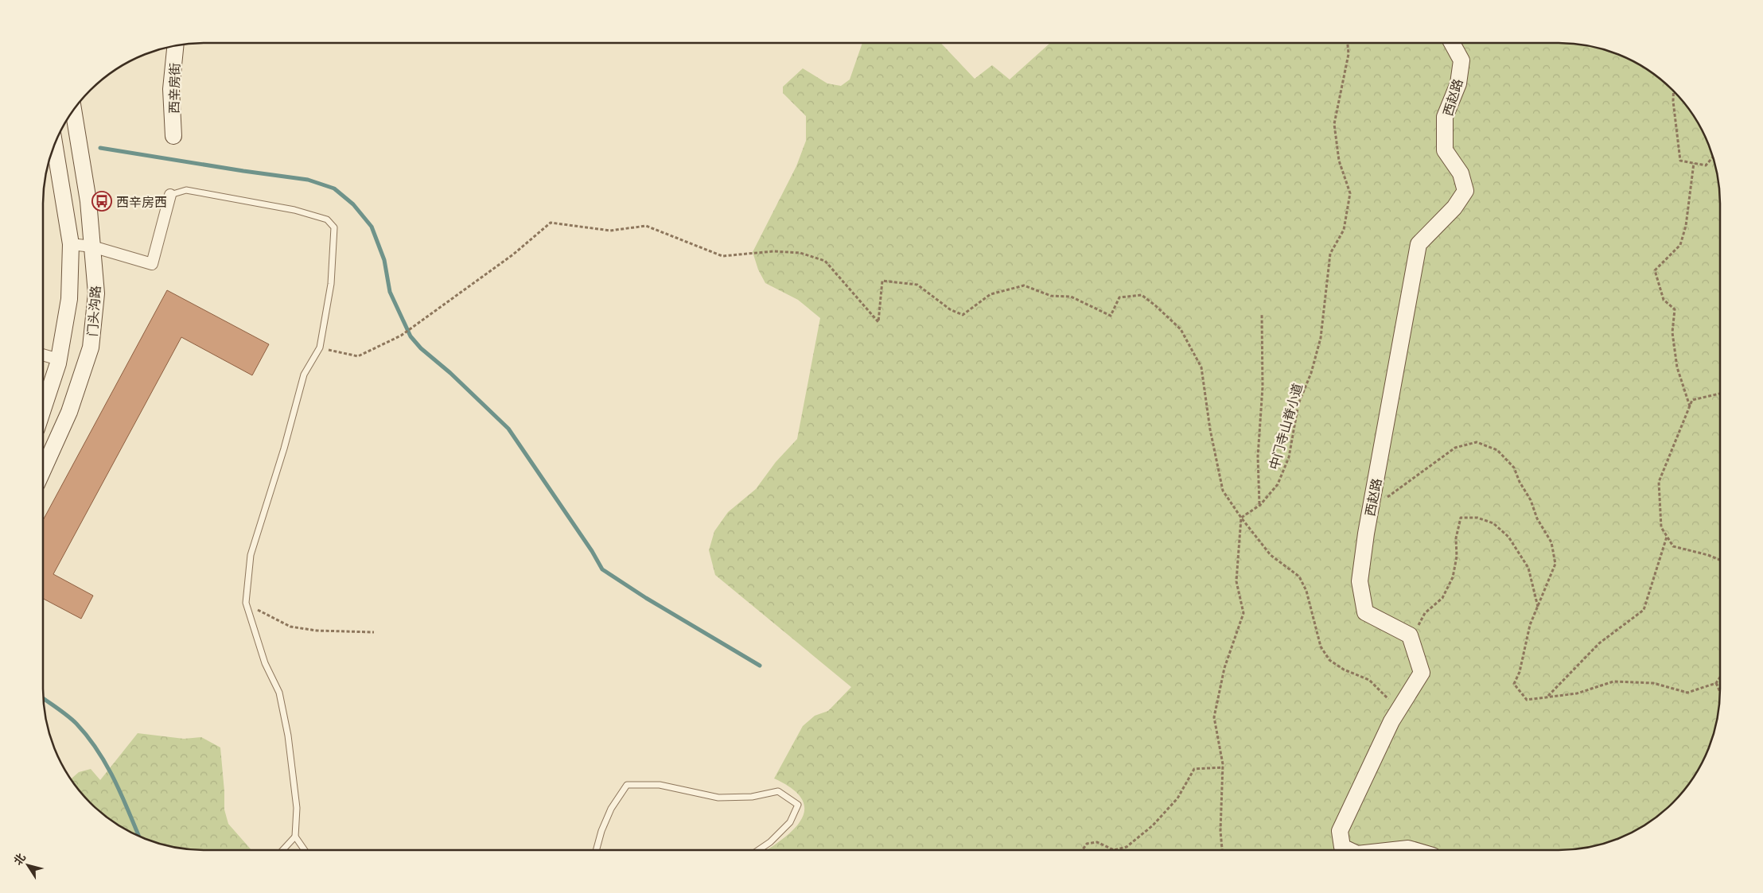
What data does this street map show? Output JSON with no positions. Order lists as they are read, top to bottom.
{
  "streets": {
    "street": ["西辛房街", "西赵路", "门头沟路"],
    "path": ["中门寺山脊小道"]
  },
  "places": {
    "bus stop": ["西辛房西"]
  },
  "north": "top left"
}
